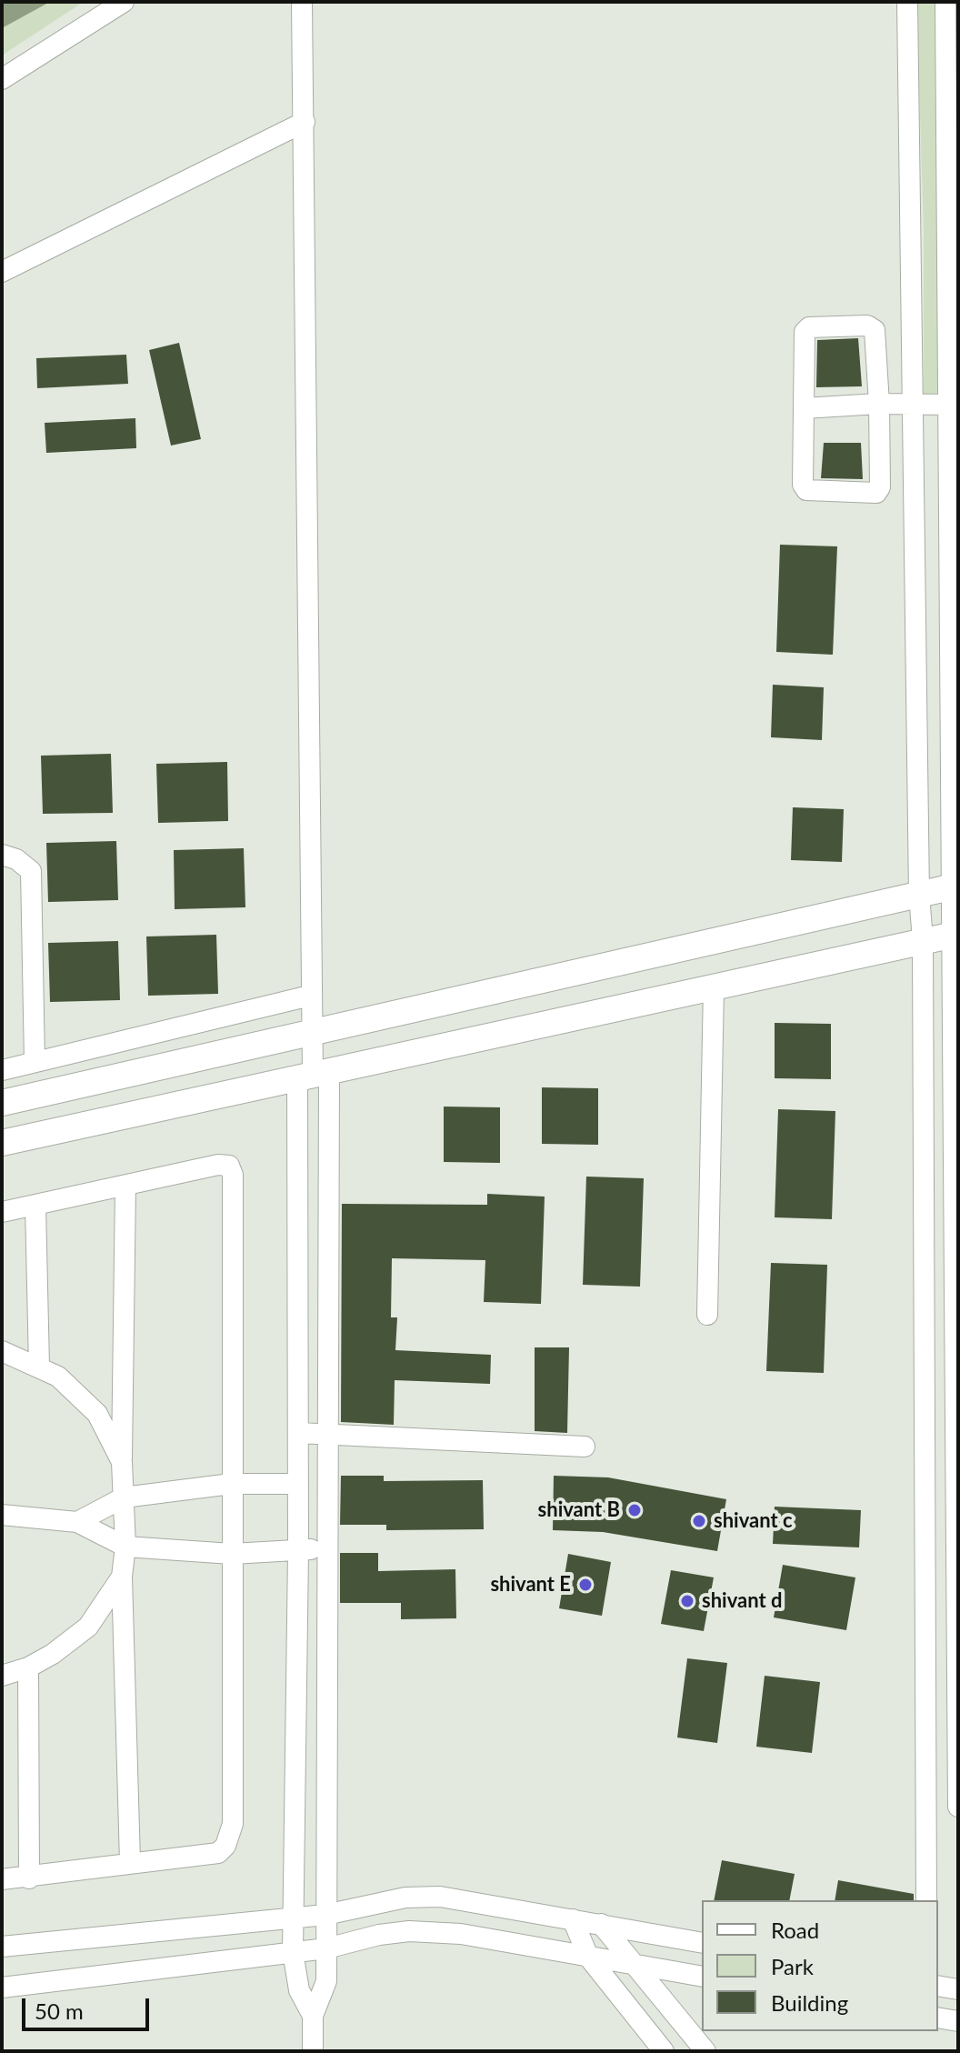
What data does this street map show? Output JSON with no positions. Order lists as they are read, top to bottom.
{
  "places": [
    "shivant B",
    "shivant c",
    "shivant E",
    "shivant d"
  ],
  "legend": ["Road", "Park", "Building"],
  "scale_bar": "50 m"
}
